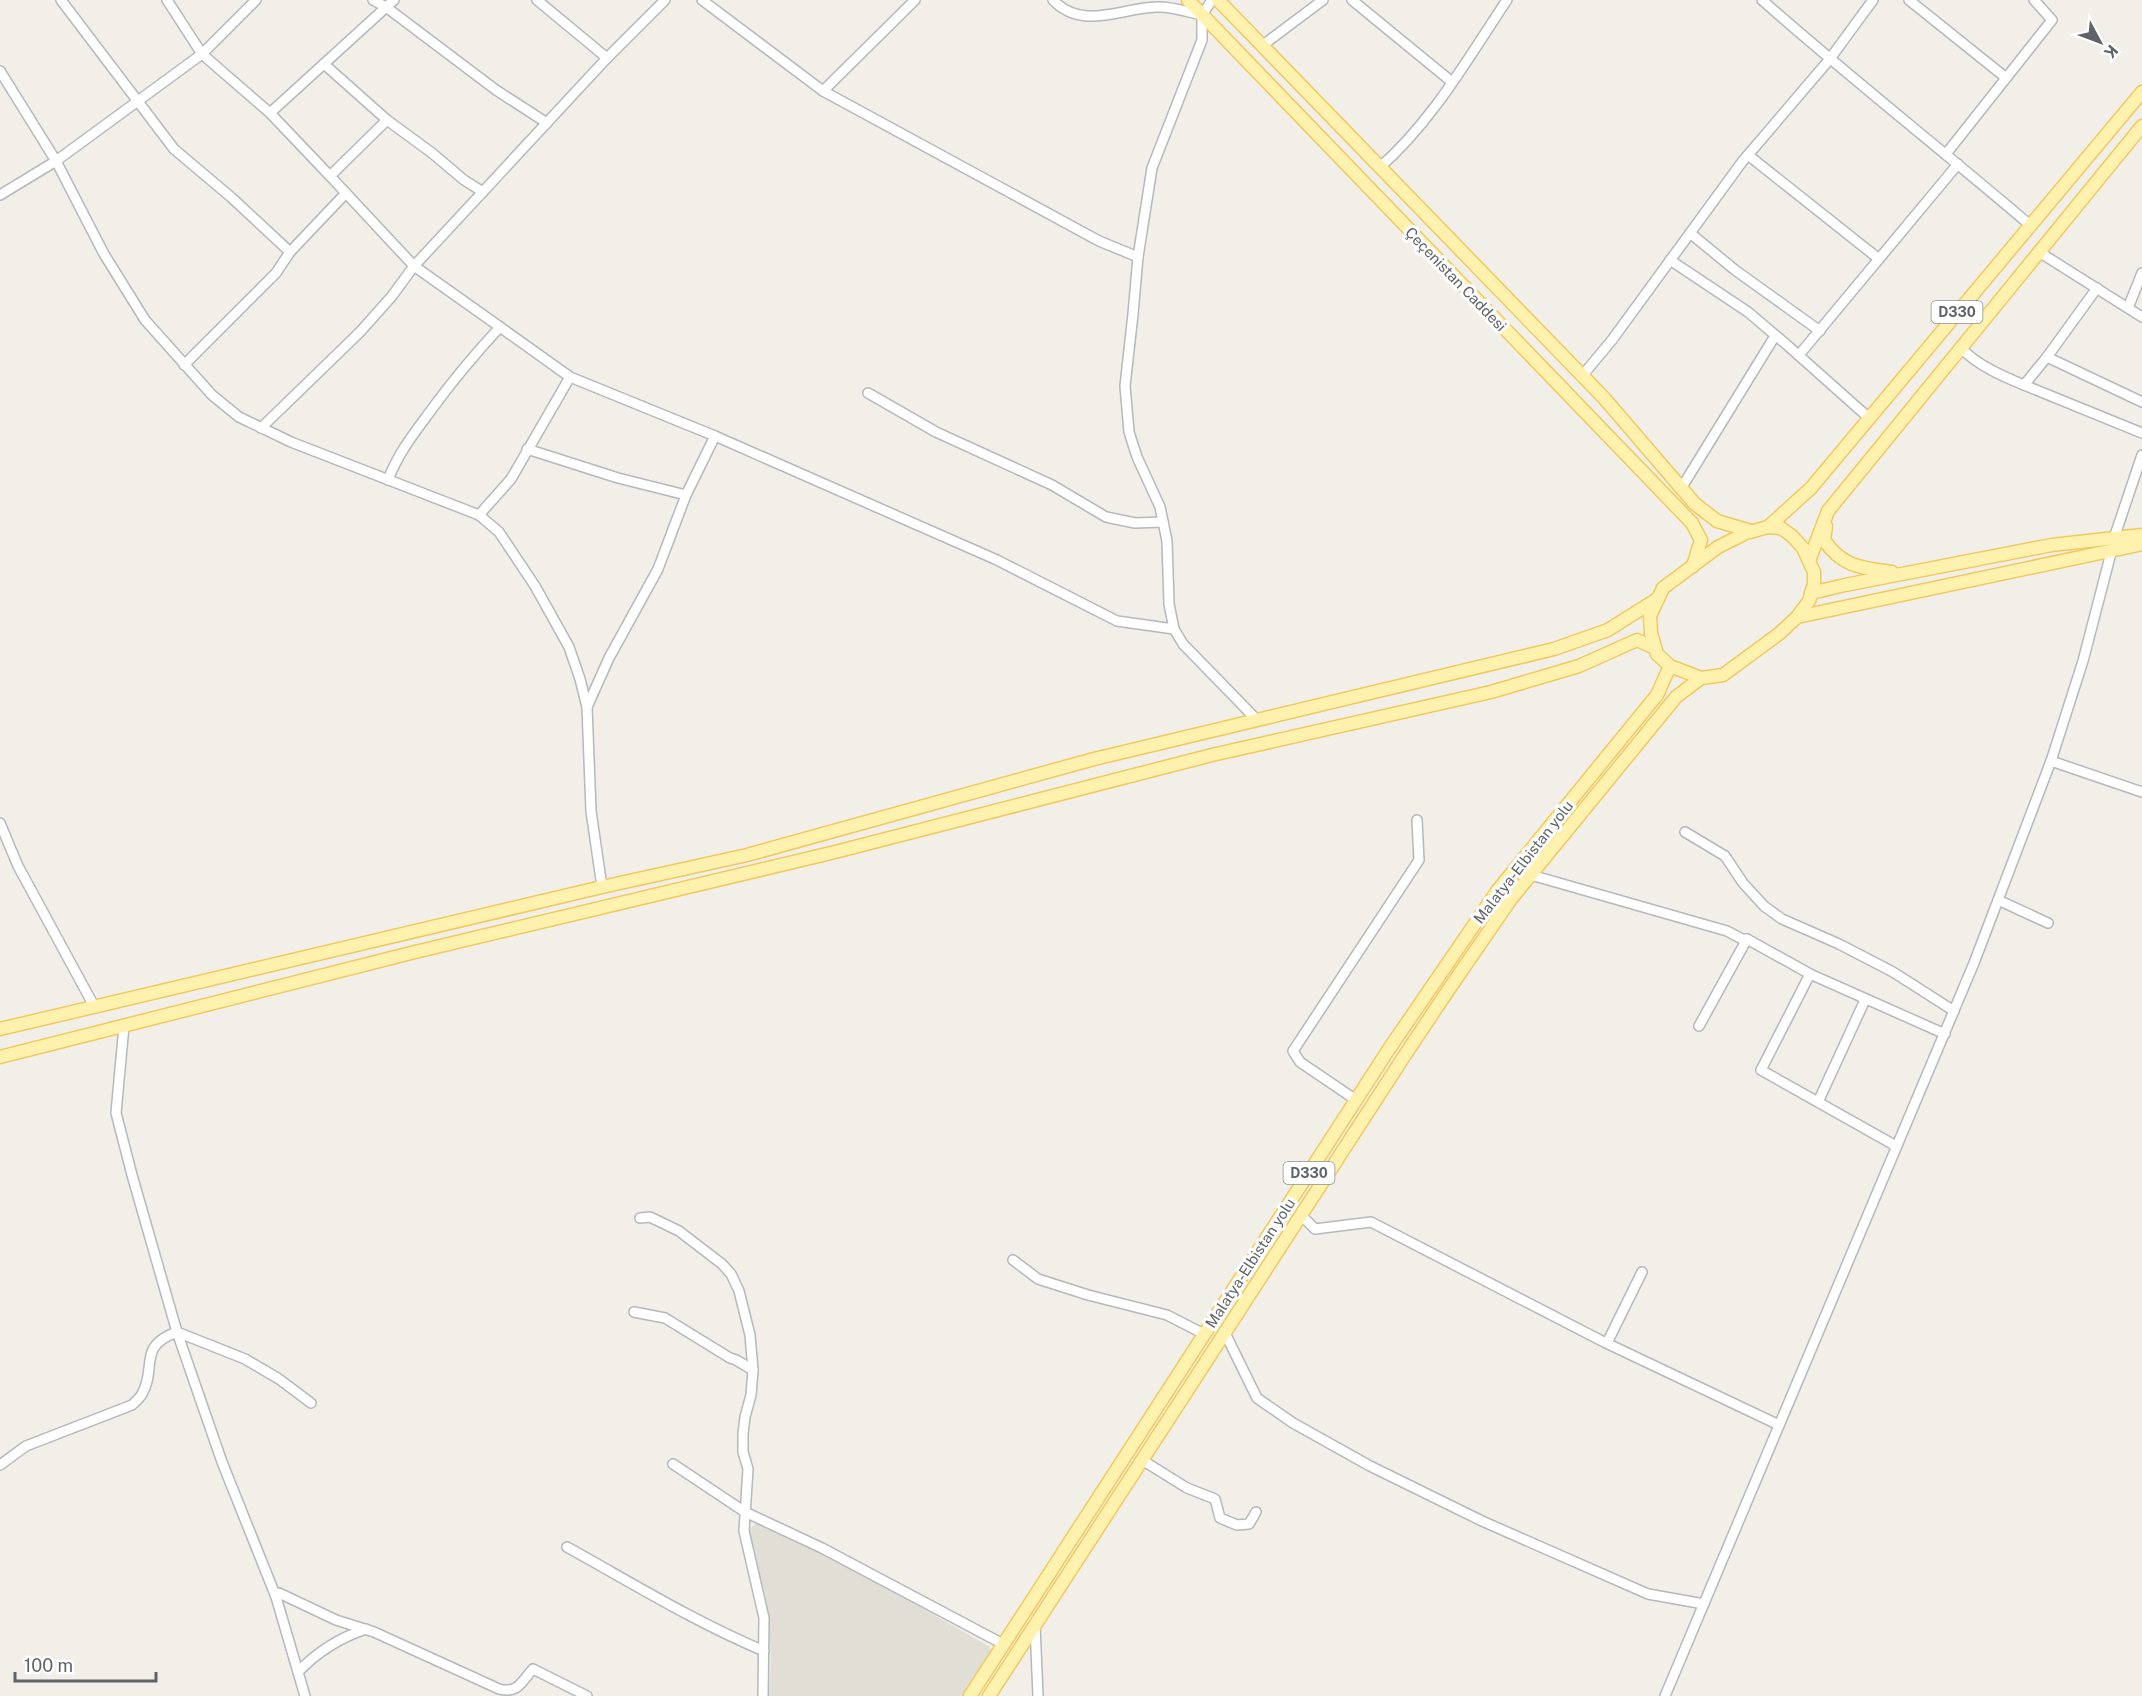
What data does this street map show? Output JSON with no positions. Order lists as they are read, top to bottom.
{
  "streets": {
    "main road": ["Çeçenistan Caddesi", "D330", "Malatya-Elbistan yolu"]
  },
  "crossings": [
    ["Çeçenistan Caddesi", "D330"],
    ["Çeçenistan Caddesi", "Malatya-Elbistan yolu"],
    ["D330", "Malatya-Elbistan yolu"]
  ],
  "scale_bar": "100 m",
  "north": "bottom right"
}
